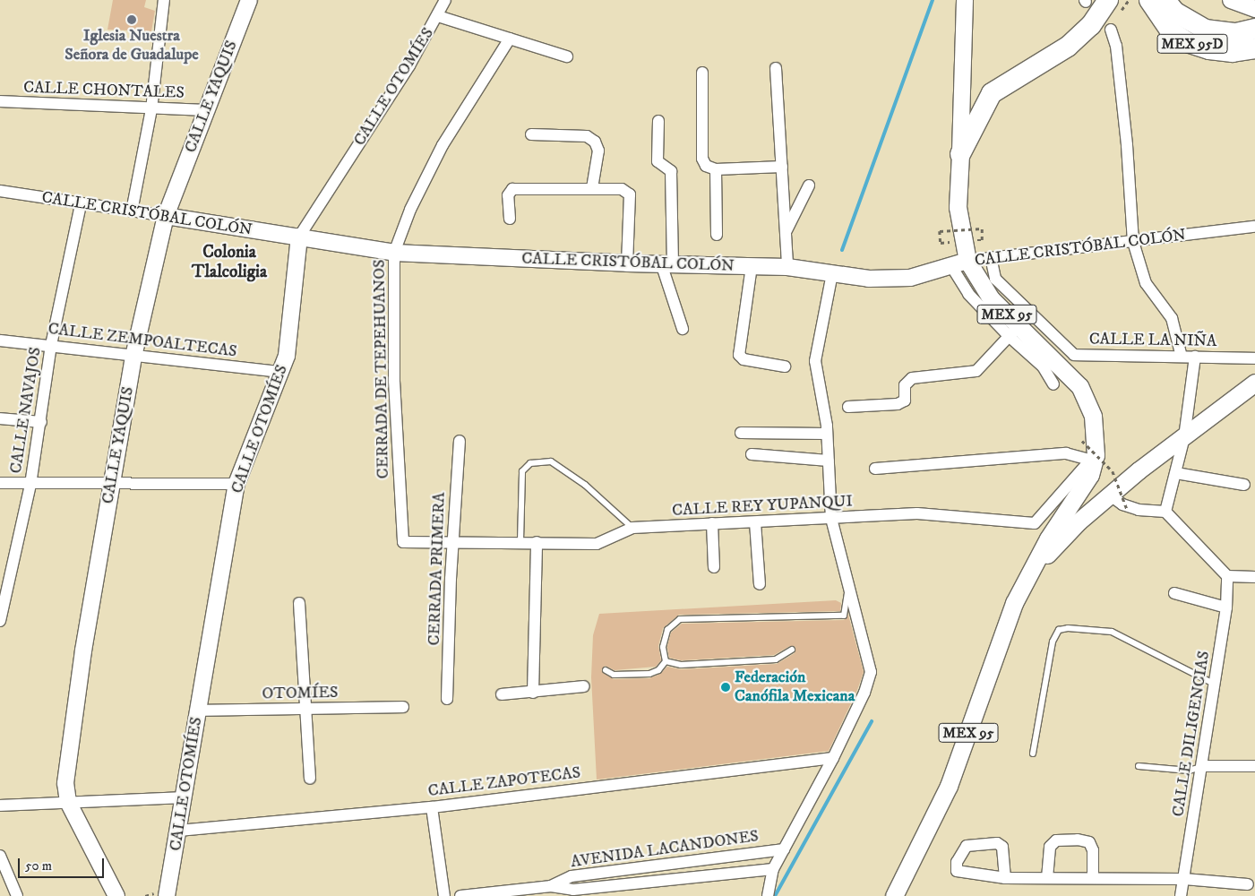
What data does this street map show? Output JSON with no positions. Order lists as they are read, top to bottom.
{
  "streets": {
    "highway": ["MEX 95D"],
    "main road": ["MEX 95"],
    "street": [
      "CALLE OTOMÍES",
      "CALLE CHONTALES",
      "CALLE YAQUIS",
      "CALLE CRISTÓBAL COLÓN",
      "CALLE ZEMPOALTECAS",
      "CALLE LA NIÑA",
      "CERRADA DE TEPEHUANOS",
      "CALLE NAVAJOS",
      "CALLE REY YUPANQUI",
      "CERRADA PRIMERA",
      "OTOMÍES",
      "CALLE DILIGENCIAS",
      "CALLE ZAPOTECAS",
      "AVENIDA LACANDONES"
    ]
  },
  "crossings": [
    ["CALLE OTOMÍES", "CALLE CRISTÓBAL COLÓN"],
    ["CALLE OTOMÍES", "CALLE ZEMPOALTECAS"],
    ["CALLE OTOMÍES", "OTOMÍES"],
    ["CALLE OTOMÍES", "CALLE ZAPOTECAS"],
    ["CALLE CHONTALES", "CALLE YAQUIS"],
    ["CALLE YAQUIS", "CALLE CRISTÓBAL COLÓN"],
    ["CALLE YAQUIS", "CALLE ZEMPOALTECAS"],
    ["CALLE CRISTÓBAL COLÓN", "MEX 95"],
    ["CALLE CRISTÓBAL COLÓN", "CALLE LA NIÑA"],
    ["CALLE CRISTÓBAL COLÓN", "CERRADA DE TEPEHUANOS"],
    ["CALLE CRISTÓBAL COLÓN", "CALLE NAVAJOS"],
    ["MEX 95", "CALLE REY YUPANQUI"],
    ["CALLE ZEMPOALTECAS", "CALLE NAVAJOS"],
    ["CERRADA DE TEPEHUANOS", "CALLE REY YUPANQUI"],
    ["CALLE REY YUPANQUI", "CERRADA PRIMERA"]
  ],
  "districts": ["Colonia Tlalcoligia"],
  "places": ["Iglesia Nuestra Señora de Guadalupe", "Federación Canófila Mexicana"],
  "scale_bar": "50 m"
}
